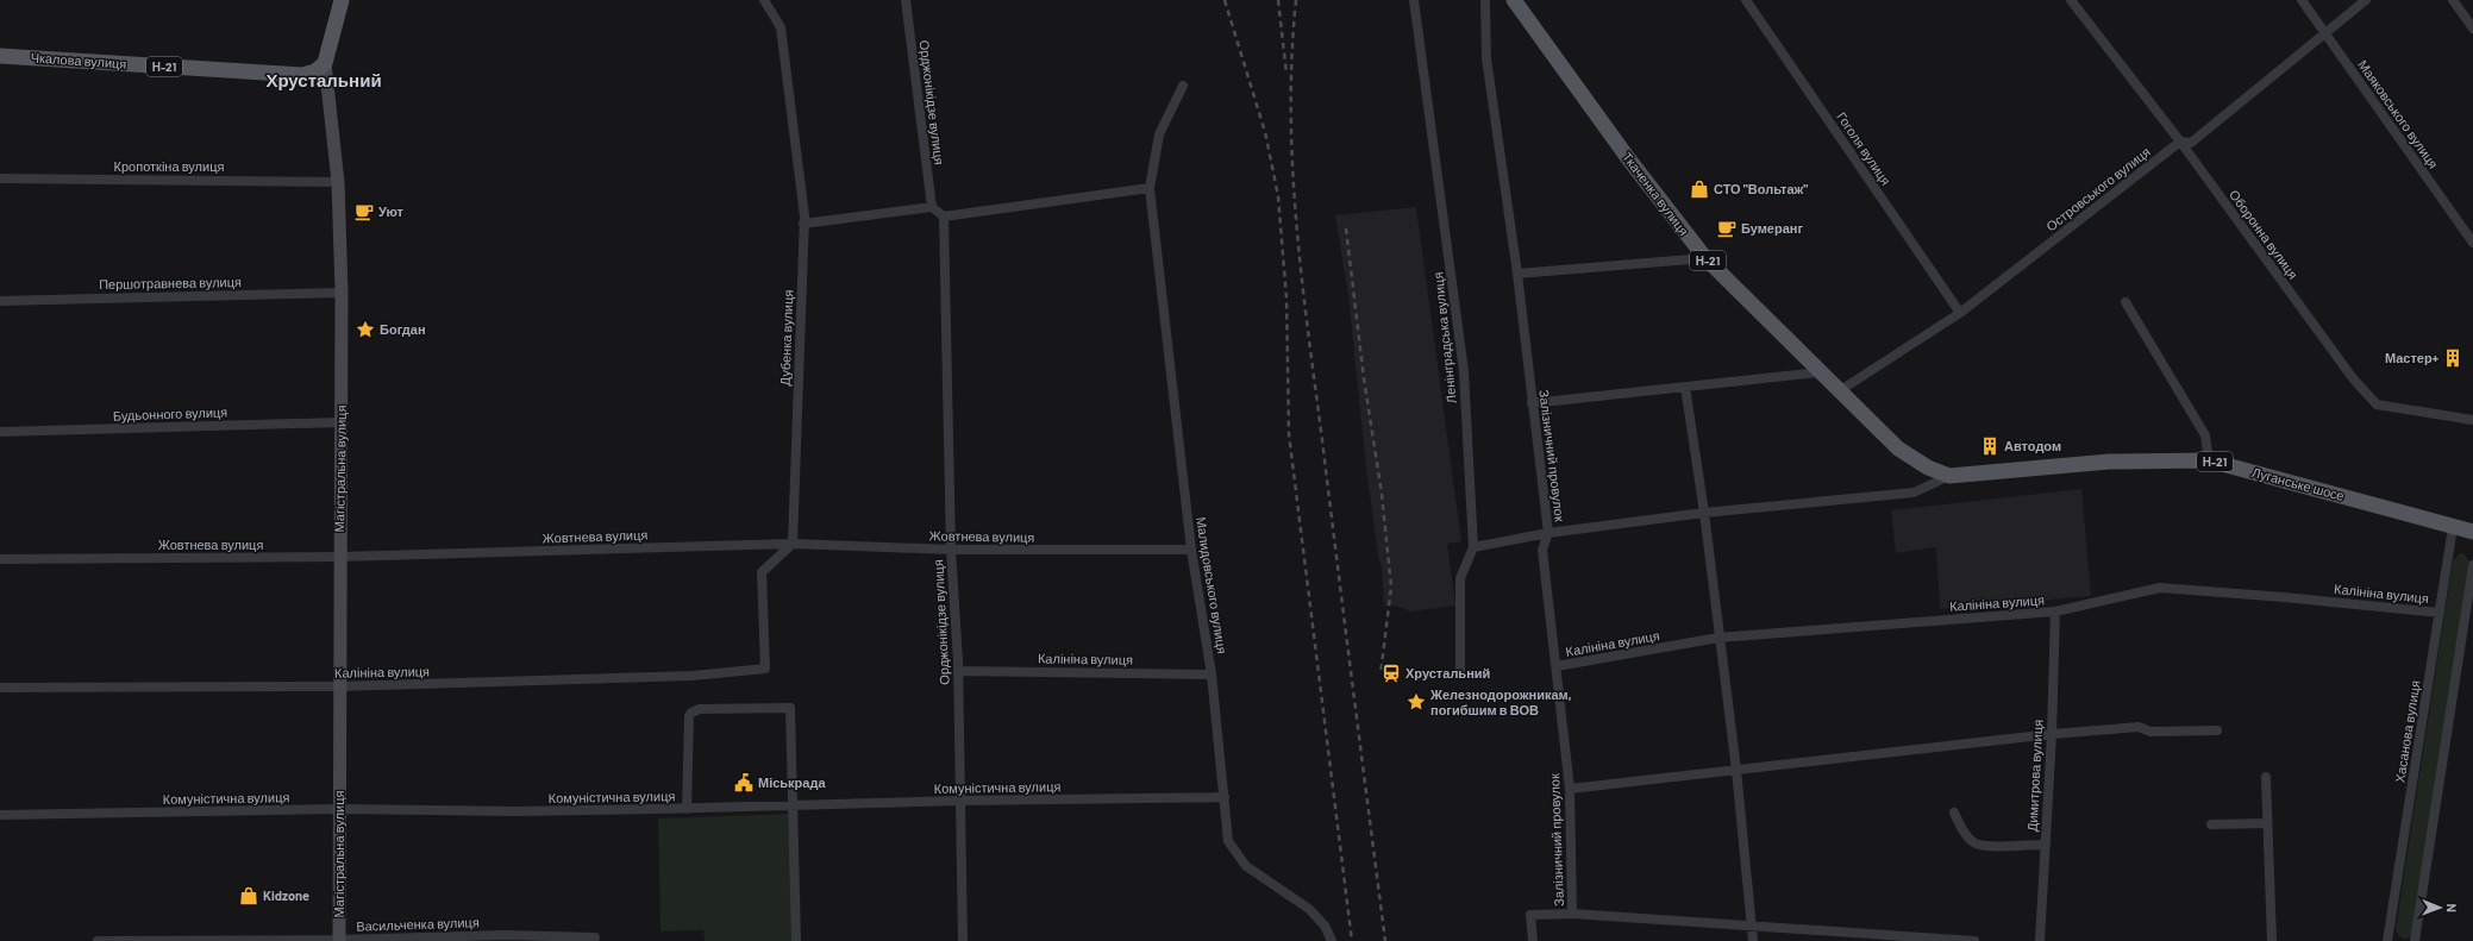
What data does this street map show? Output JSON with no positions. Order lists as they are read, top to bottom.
{
  "streets": {
    "main road": [
      "Чкалова вулиця",
      "Н-21",
      "Ткаченка вулиця",
      "Магістральна вулиця",
      "Луганське шосе"
    ],
    "street": [
      "Орджонікідзе вулиця",
      "Маяковського вулиця",
      "Гоголя вулиця",
      "Кропоткіна вулиця",
      "Островського вулиця",
      "Оборонна вулиця",
      "Першотравнева вулиця",
      "Дубенка вулиця",
      "Ленінградська вулиця",
      "Будьонного вулиця",
      "Залізничний провулок",
      "Жовтнева вулиця",
      "Малидовського вулиця",
      "Калініна вулиця",
      "Хасанова вулиця",
      "Димитрова вулиця",
      "Комуністична вулиця",
      "Васильченка вулиця"
    ]
  },
  "crossings": [
    ["Чкалова вулиця", "Магістральна вулиця"],
    ["Орджонікідзе вулиця", "Жовтнева вулиця"],
    ["Орджонікідзе вулиця", "Калініна вулиця"],
    ["Орджонікідзе вулиця", "Комуністична вулиця"],
    ["Маяковського вулиця", "Островського вулиця"],
    ["Гоголя вулиця", "Островського вулиця"],
    ["Кропоткіна вулиця", "Магістральна вулиця"],
    ["Островського вулиця", "Ткаченка вулиця"],
    ["Островського вулиця", "Оборонна вулиця"],
    ["Ткаченка вулиця", "Луганське шосе"],
    ["Першотравнева вулиця", "Магістральна вулиця"],
    ["Дубенка вулиця", "Жовтнева вулиця"],
    ["Дубенка вулиця", "Калініна вулиця"],
    ["Будьонного вулиця", "Магістральна вулиця"],
    ["Залізничний провулок", "Калініна вулиця"],
    ["Магістральна вулиця", "Жовтнева вулиця"],
    ["Магістральна вулиця", "Калініна вулиця"],
    ["Магістральна вулиця", "Комуністична вулиця"],
    ["Магістральна вулиця", "Васильченка вулиця"],
    ["Луганське шосе", "Хасанова вулиця"],
    ["Жовтнева вулиця", "Малидовського вулиця"],
    ["Жовтнева вулиця", "Калініна вулиця"],
    ["Малидовського вулиця", "Калініна вулиця"],
    ["Малидовського вулиця", "Комуністична вулиця"],
    ["Калініна вулиця", "Хасанова вулиця"],
    ["Калініна вулиця", "Димитрова вулиця"]
  ],
  "districts": ["Хрустальний"],
  "places": {
    "shop": ["СТО \"Вольтаж\"", "Kidzone"],
    "cafe": ["Уют", "Бумеранг"],
    "place": ["Богдан", "Железнодорожникам, погибшим в ВОВ"],
    "building": ["Мастер+", "Автодом"],
    "station": ["Хрустальний"],
    "public building": ["Міськрада"]
  },
  "north": "right"
}
